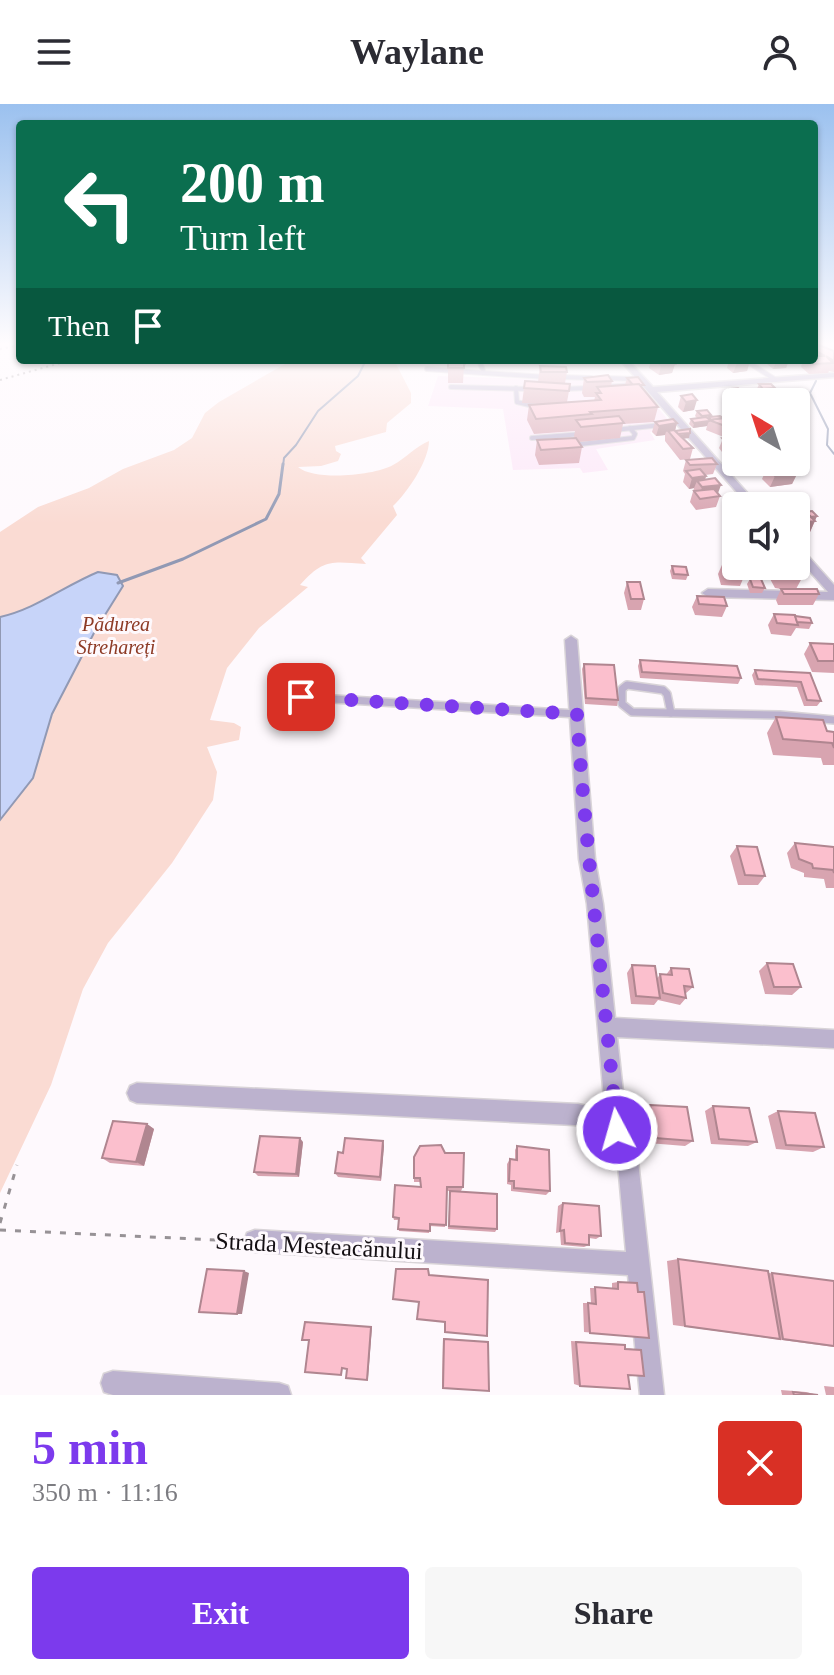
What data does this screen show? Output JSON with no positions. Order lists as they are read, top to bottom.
{
  "streets": {
    "street": ["Strada Mesteacănului"]
  },
  "parks": ["Pădurea Strehareți"],
  "north": "top left",
  "page": {
    "header": "Waylane",
    "turn": ["200 m", "Turn left"],
    "then": "Then",
    "heading": ["5 min", "350 m · 11:16"],
    "buttons": ["Exit", "Share"]
  }
}
